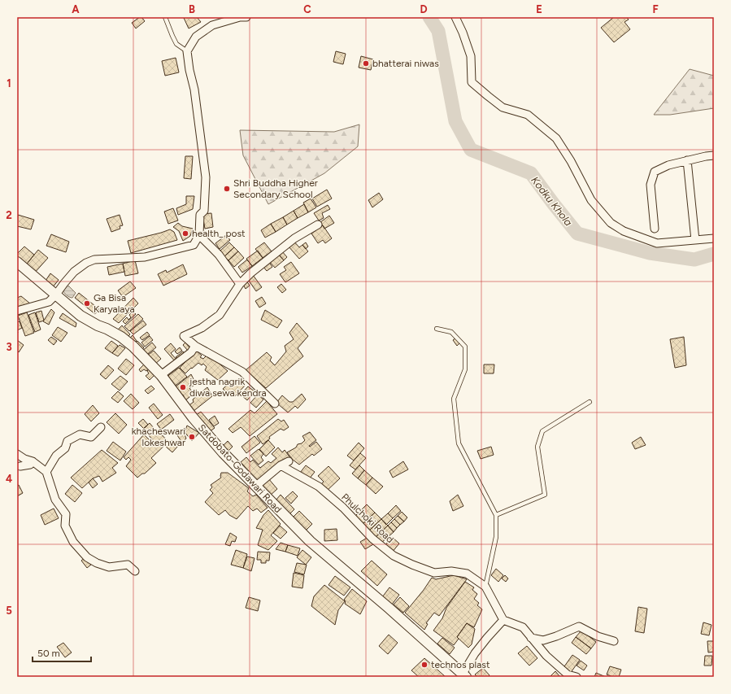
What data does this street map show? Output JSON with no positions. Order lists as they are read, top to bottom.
{
  "streets": {
    "street": ["Satdobato-Godawari Road", "Phulchoki Road"]
  },
  "water": ["Kodku Khola"],
  "places": [
    "bhatterai niwas",
    "Shri Buddha Higher Secondary School",
    "health_ post",
    "Ga Bisa Karyalaya",
    "jestha nagrik diwa sewa kendra",
    "khacheswari lokeshwar",
    "technos plast"
  ],
  "scale_bar": "50 m",
  "grid": {
    "columns": [
      "A",
      "B",
      "C",
      "D",
      "E",
      "F"
    ],
    "rows": [
      "1",
      "2",
      "3",
      "4",
      "5"
    ]
  }
}
